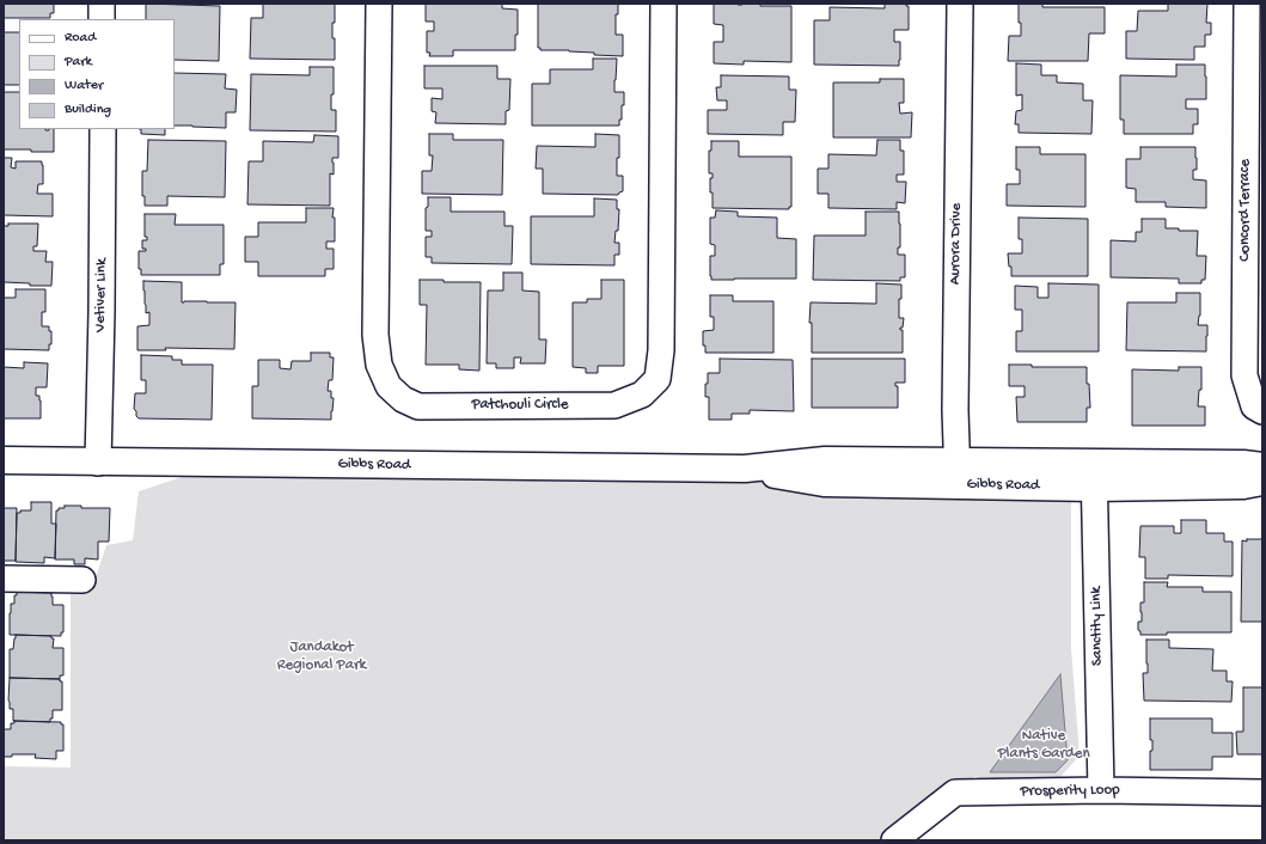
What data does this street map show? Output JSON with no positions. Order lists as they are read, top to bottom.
{
  "streets": {
    "main road": ["Gibbs Road"],
    "street": [
      "Concord Terrace",
      "Aurora Drive",
      "Vetiver Link",
      "Patchouli Circle",
      "Sanctity Link",
      "Prosperity Loop"
    ]
  },
  "crossings": [
    ["Aurora Drive", "Gibbs Road"],
    ["Vetiver Link", "Gibbs Road"],
    ["Gibbs Road", "Sanctity Link"],
    ["Sanctity Link", "Prosperity Loop"]
  ],
  "parks": ["Jandakot Regional Park", "Native Plants Garden"],
  "legend": [
    "Road",
    "Park",
    "Water",
    "Building"
  ]
}
